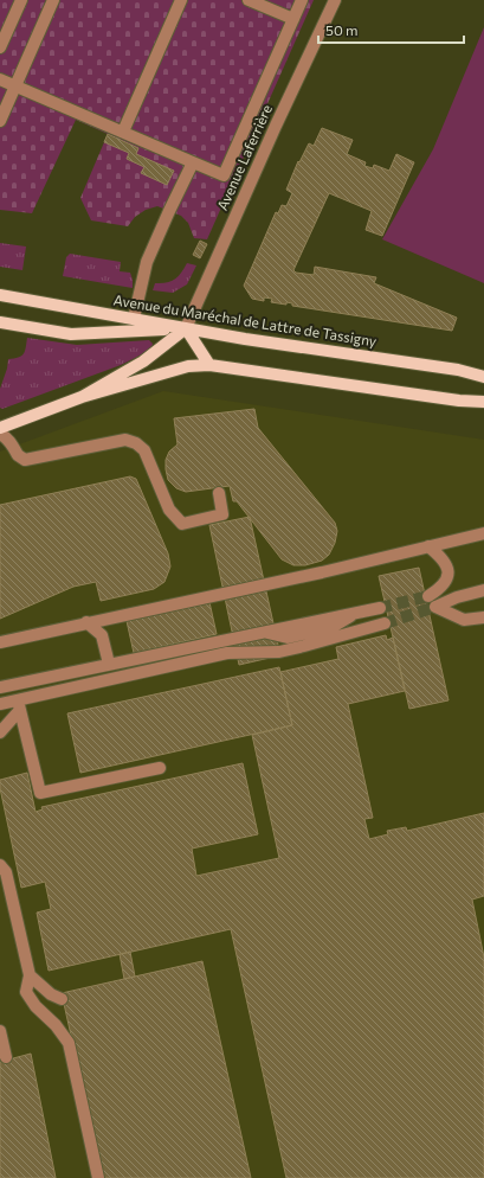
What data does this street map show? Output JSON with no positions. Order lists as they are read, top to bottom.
{
  "streets": {
    "main road": ["Avenue du Maréchal de Lattre de Tassigny"],
    "street": ["Avenue Laferrière"]
  },
  "crossings": [
    ["Avenue Laferrière", "Avenue du Maréchal de Lattre de Tassigny"]
  ],
  "scale_bar": "50 m"
}
